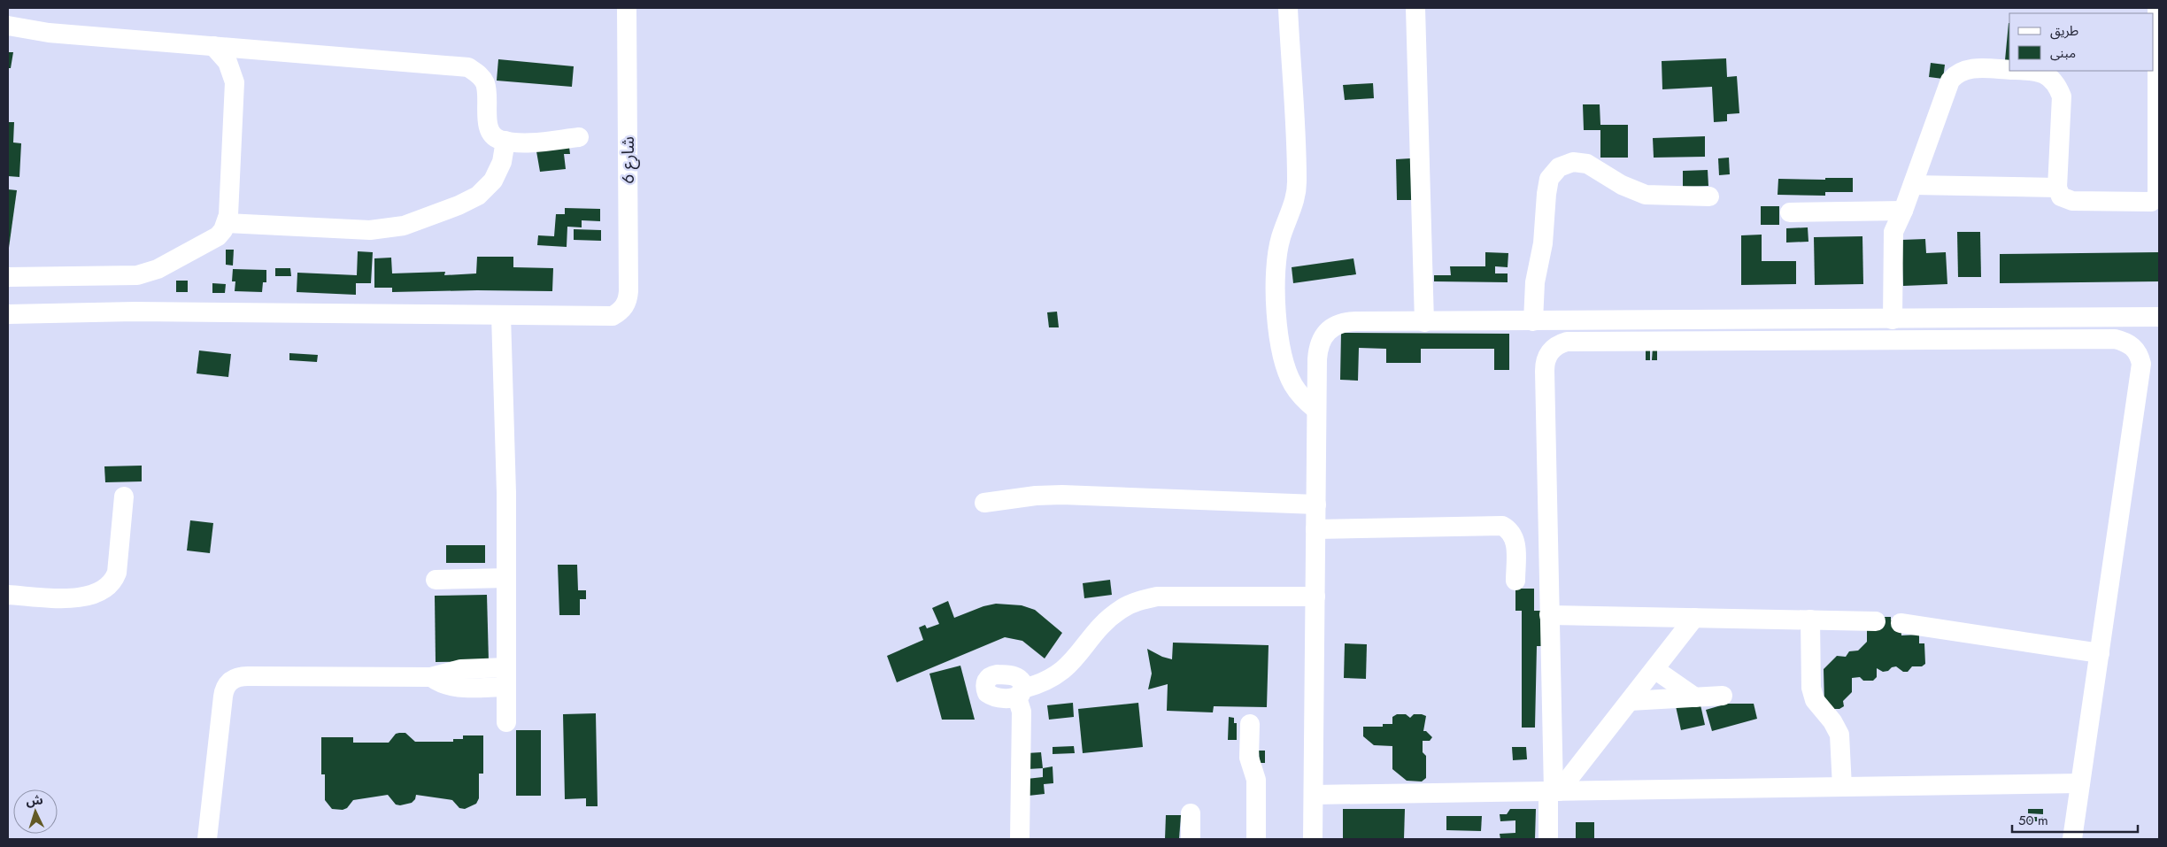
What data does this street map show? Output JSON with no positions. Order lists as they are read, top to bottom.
{
  "streets": {
    "street": ["شارع 6"]
  },
  "legend": ["طريق", "مبنى"],
  "scale_bar": "50 m",
  "north": "top"
}
